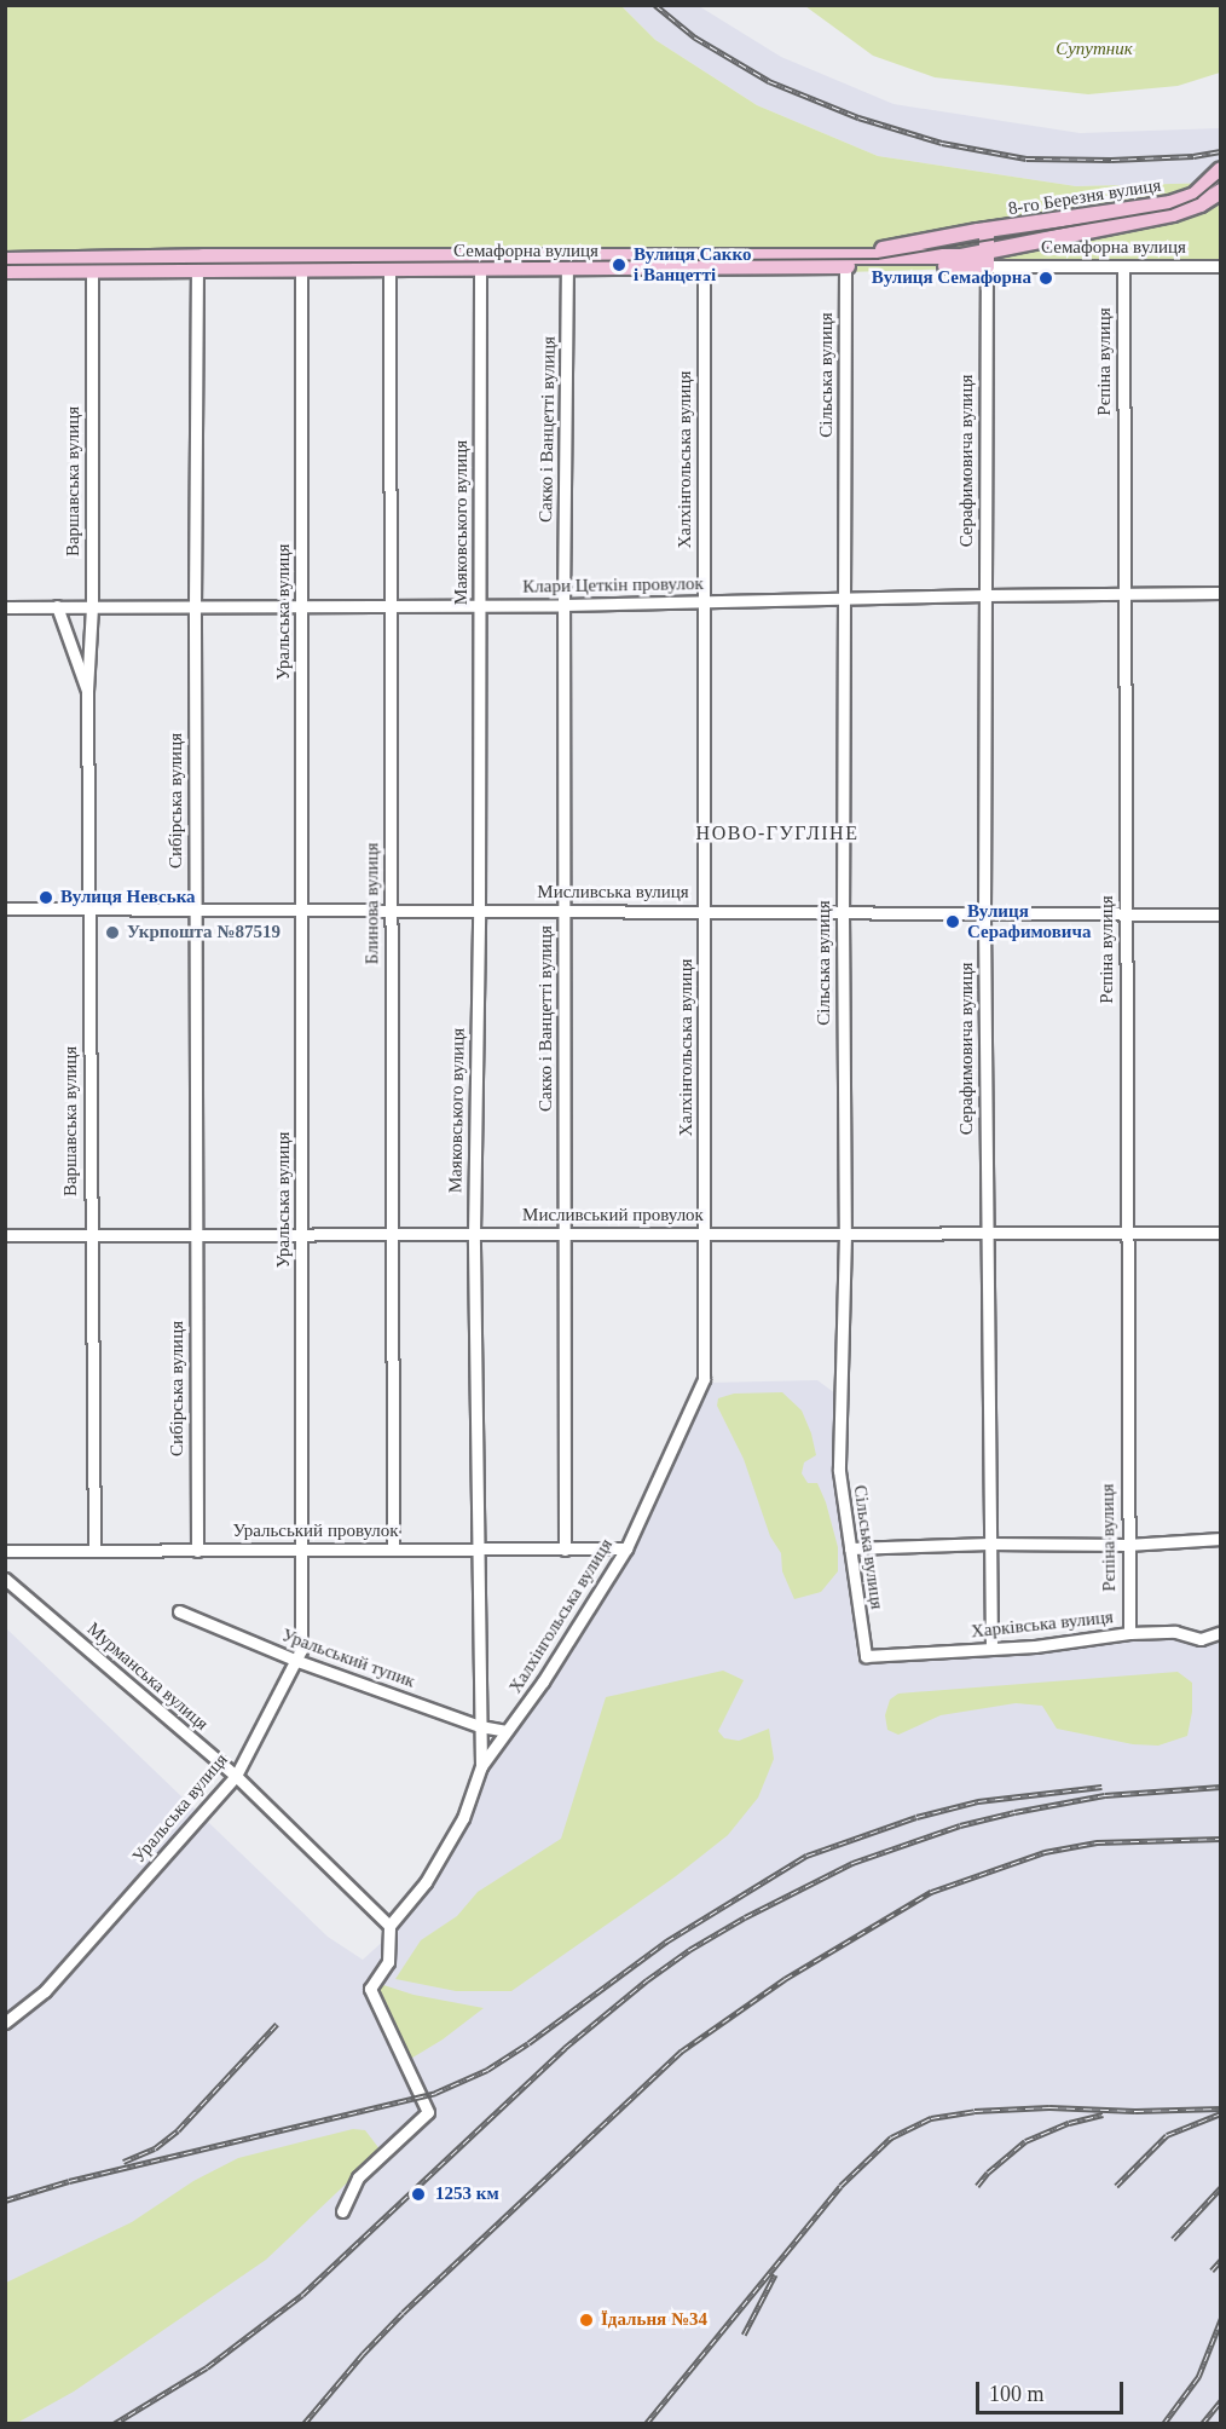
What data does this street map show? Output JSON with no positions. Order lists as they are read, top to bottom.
{
  "streets": {
    "main road": ["8-го Березня вулиця", "Семафорна вулиця", "Серафимовича вулиця"],
    "street": [
      "Рєпіна вулиця",
      "Сільська вулиця",
      "Сакко і Ванцетті вулиця",
      "Халхінгольська вулиця",
      "Варшавська вулиця",
      "Маяковського вулиця",
      "Клари Цеткін провулок",
      "Уральська вулиця",
      "Сибірська вулиця",
      "Мисливська вулиця",
      "Блинова вулиця",
      "Мисливський провулок",
      "Уральський провулок",
      "Харківська вулиця",
      "Уральський тупик",
      "Мурманська вулиця"
    ]
  },
  "crossings": [
    ["8-го Березня вулиця", "Семафорна вулиця"],
    ["8-го Березня вулиця", "Серафимовича вулиця"],
    ["Семафорна вулиця", "Рєпіна вулиця"],
    ["Семафорна вулиця", "Сільська вулиця"],
    ["Семафорна вулиця", "Сакко і Ванцетті вулиця"],
    ["Семафорна вулиця", "Халхінгольська вулиця"],
    ["Семафорна вулиця", "Серафимовича вулиця"],
    ["Семафорна вулиця", "Варшавська вулиця"],
    ["Семафорна вулиця", "Маяковського вулиця"],
    ["Семафорна вулиця", "Уральська вулиця"],
    ["Семафорна вулиця", "Сибірська вулиця"],
    ["Семафорна вулиця", "Блинова вулиця"],
    ["Рєпіна вулиця", "Клари Цеткін провулок"],
    ["Рєпіна вулиця", "Мисливська вулиця"],
    ["Рєпіна вулиця", "Мисливський провулок"],
    ["Рєпіна вулиця", "Харківська вулиця"],
    ["Сільська вулиця", "Клари Цеткін провулок"],
    ["Сільська вулиця", "Мисливська вулиця"],
    ["Сільська вулиця", "Мисливський провулок"],
    ["Сільська вулиця", "Харківська вулиця"],
    ["Сакко і Ванцетті вулиця", "Клари Цеткін провулок"],
    ["Сакко і Ванцетті вулиця", "Мисливська вулиця"],
    ["Сакко і Ванцетті вулиця", "Мисливський провулок"],
    ["Сакко і Ванцетті вулиця", "Уральський провулок"],
    ["Халхінгольська вулиця", "Маяковського вулиця"],
    ["Халхінгольська вулиця", "Клари Цеткін провулок"],
    ["Халхінгольська вулиця", "Мисливська вулиця"],
    ["Халхінгольська вулиця", "Мисливський провулок"],
    ["Халхінгольська вулиця", "Уральський провулок"],
    ["Халхінгольська вулиця", "Уральський тупик"],
    ["Серафимовича вулиця", "Клари Цеткін провулок"],
    ["Серафимовича вулиця", "Мисливська вулиця"],
    ["Серафимовича вулиця", "Мисливський провулок"],
    ["Серафимовича вулиця", "Харківська вулиця"],
    ["Варшавська вулиця", "Клари Цеткін провулок"],
    ["Варшавська вулиця", "Мисливська вулиця"],
    ["Варшавська вулиця", "Мисливський провулок"],
    ["Варшавська вулиця", "Уральський провулок"],
    ["Маяковського вулиця", "Клари Цеткін провулок"],
    ["Маяковського вулиця", "Мисливська вулиця"],
    ["Маяковського вулиця", "Мисливський провулок"],
    ["Маяковського вулиця", "Уральський провулок"],
    ["Маяковського вулиця", "Уральський тупик"],
    ["Маяковського вулиця", "Мурманська вулиця"],
    ["Клари Цеткін провулок", "Уральська вулиця"],
    ["Клари Цеткін провулок", "Сибірська вулиця"],
    ["Клари Цеткін провулок", "Блинова вулиця"],
    ["Уральська вулиця", "Мисливська вулиця"],
    ["Уральська вулиця", "Мисливський провулок"],
    ["Уральська вулиця", "Уральський провулок"],
    ["Уральська вулиця", "Уральський тупик"],
    ["Уральська вулиця", "Мурманська вулиця"],
    ["Сибірська вулиця", "Мисливська вулиця"],
    ["Сибірська вулиця", "Мисливський провулок"],
    ["Сибірська вулиця", "Уральський провулок"],
    ["Мисливська вулиця", "Блинова вулиця"],
    ["Блинова вулиця", "Мисливський провулок"],
    ["Блинова вулиця", "Уральський провулок"]
  ],
  "districts": ["НОВО-ГУГЛІНЕ"],
  "parks": ["Супутник"],
  "places": [
    "Вулиця Сакко і Ванцетті",
    "Вулиця Семафорна",
    "Вулиця Невська",
    "Вулиця Серафимовича",
    "Укрпошта №87519",
    "1253 км",
    "Їдальня №34"
  ],
  "scale_bar": "100 m"
}
